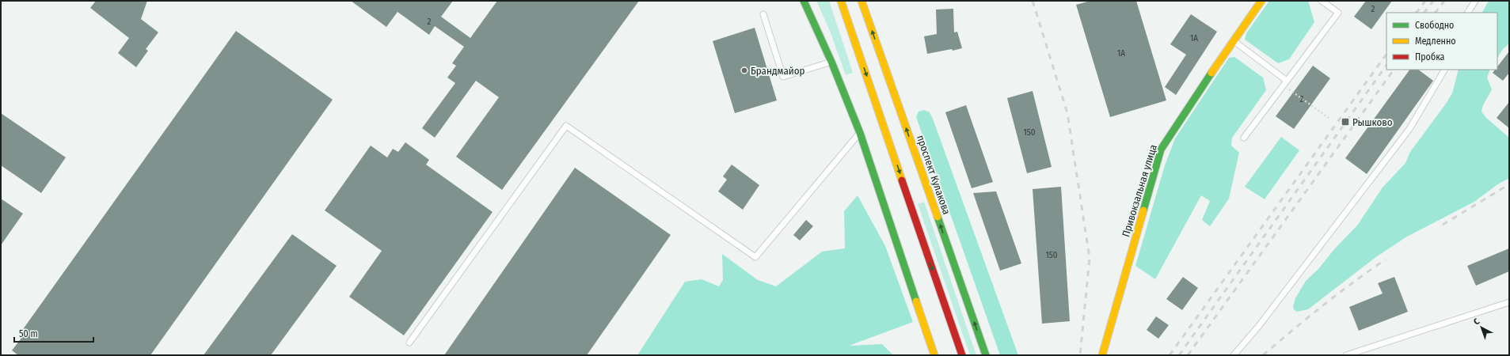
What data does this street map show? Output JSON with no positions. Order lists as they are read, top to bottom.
{
  "streets": {
    "street": ["проспект Кулакова", "Привокзальная улица"]
  },
  "places": {
    "other": ["Брандмайор"],
    "transit": ["Рышково"]
  },
  "house_numbers": [
    "2",
    "2",
    "1А",
    "1А",
    "2",
    "150",
    "150"
  ],
  "legend": ["Свободно", "Медленно", "Пробка"],
  "scale_bar": "50 m",
  "north": "top left"
}
